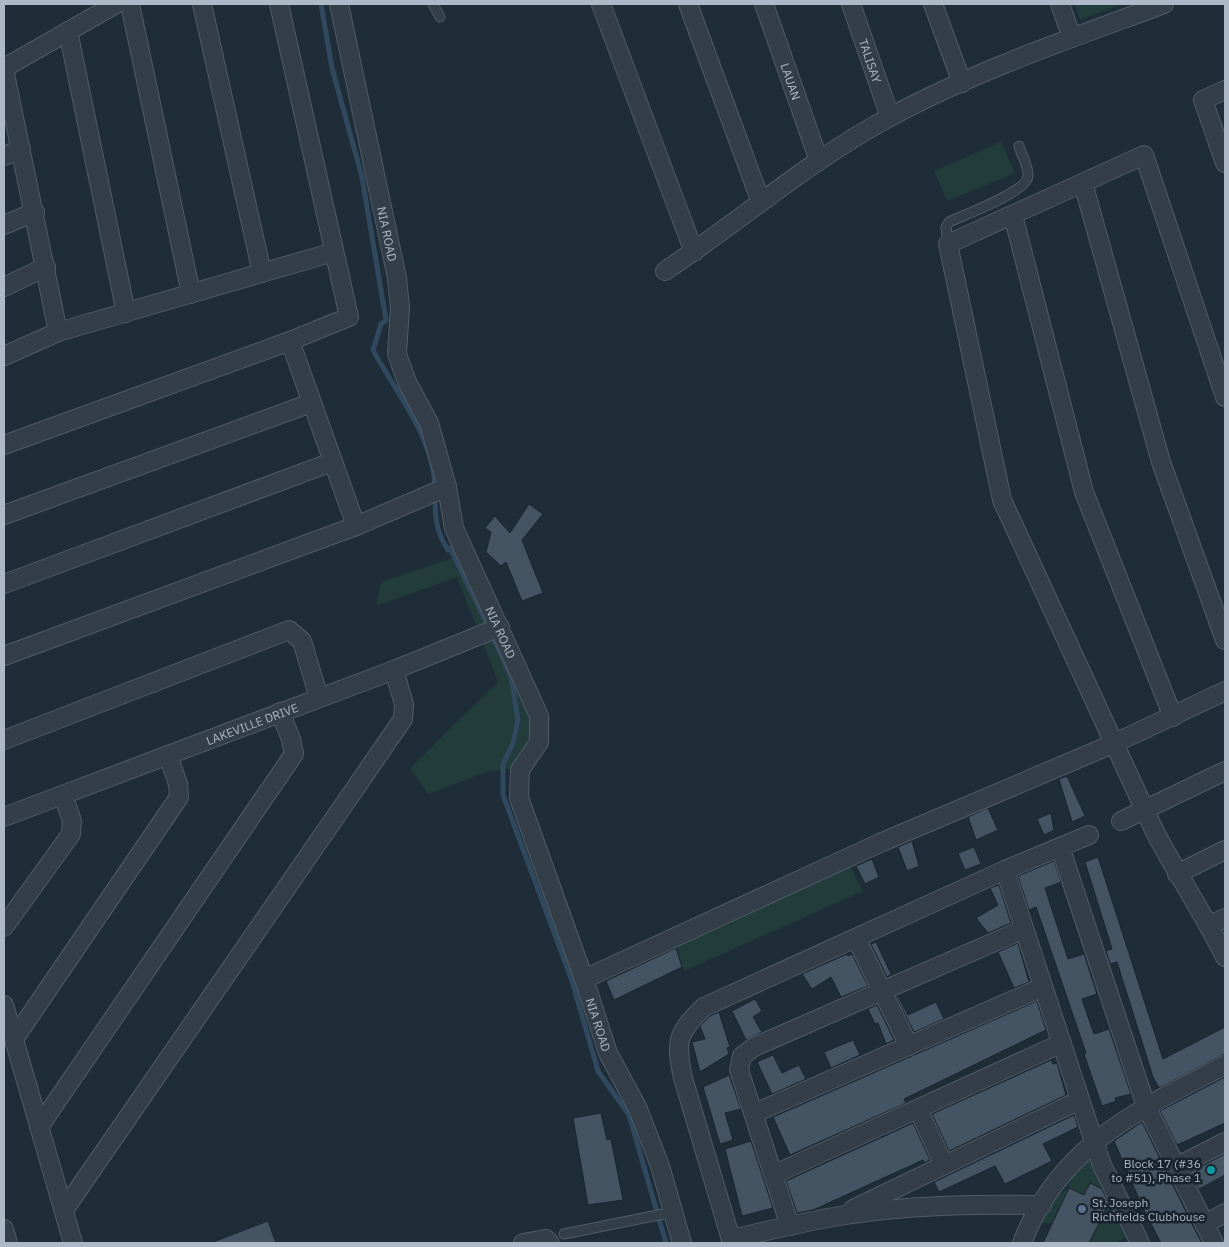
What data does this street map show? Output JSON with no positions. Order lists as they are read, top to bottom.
{
  "streets": {
    "street": [
      "TALISAY",
      "LAUAN",
      "NIA ROAD",
      "LAKEVILLE DRIVE"
    ]
  },
  "crossings": [
    ["NIA ROAD", "LAKEVILLE DRIVE"]
  ],
  "places": ["Block 17 (#36 to #51), Phase 1", "St. Joseph Richfields Clubhouse"]
}
